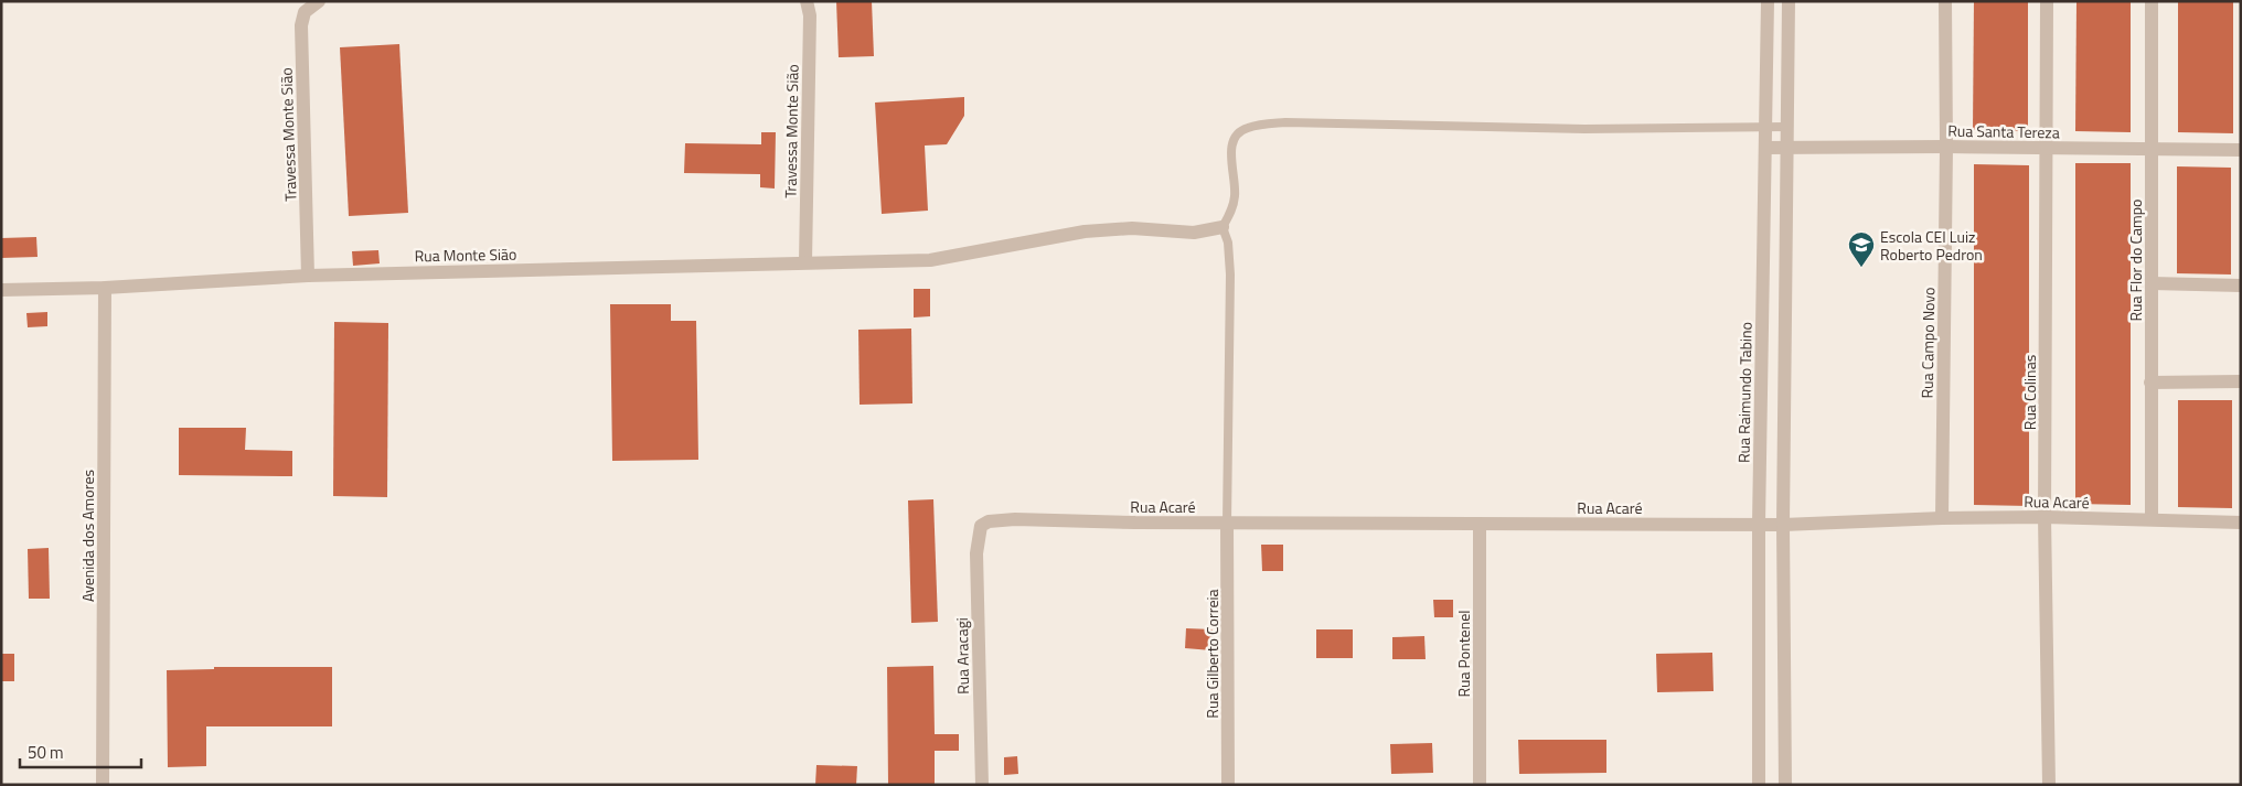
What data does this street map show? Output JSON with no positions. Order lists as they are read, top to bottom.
{
  "streets": {
    "street": [
      "Travessa Monte Sião",
      "Rua Santa Tereza",
      "Rua Monte Sião",
      "Rua Flor do Campo",
      "Rua Campo Novo",
      "Rua Raimundo Tabino",
      "Rua Colinas",
      "Rua Acaré",
      "Avenida dos Amores",
      "Rua Gilberto Correia",
      "Rua Pontenel",
      "Rua Aracagi"
    ]
  },
  "crossings": [
    ["Travessa Monte Sião", "Rua Monte Sião"],
    ["Rua Santa Tereza", "Rua Flor do Campo"],
    ["Rua Santa Tereza", "Rua Campo Novo"],
    ["Rua Santa Tereza", "Rua Raimundo Tabino"],
    ["Rua Santa Tereza", "Rua Colinas"],
    ["Rua Monte Sião", "Avenida dos Amores"],
    ["Rua Flor do Campo", "Rua Acaré"],
    ["Rua Campo Novo", "Rua Acaré"],
    ["Rua Raimundo Tabino", "Rua Acaré"],
    ["Rua Colinas", "Rua Acaré"],
    ["Rua Acaré", "Rua Gilberto Correia"],
    ["Rua Acaré", "Rua Pontenel"],
    ["Rua Acaré", "Rua Aracagi"]
  ],
  "places": {
    "school or university": ["Escola CEI Luiz Roberto Pedron"]
  },
  "scale_bar": "50 m"
}
